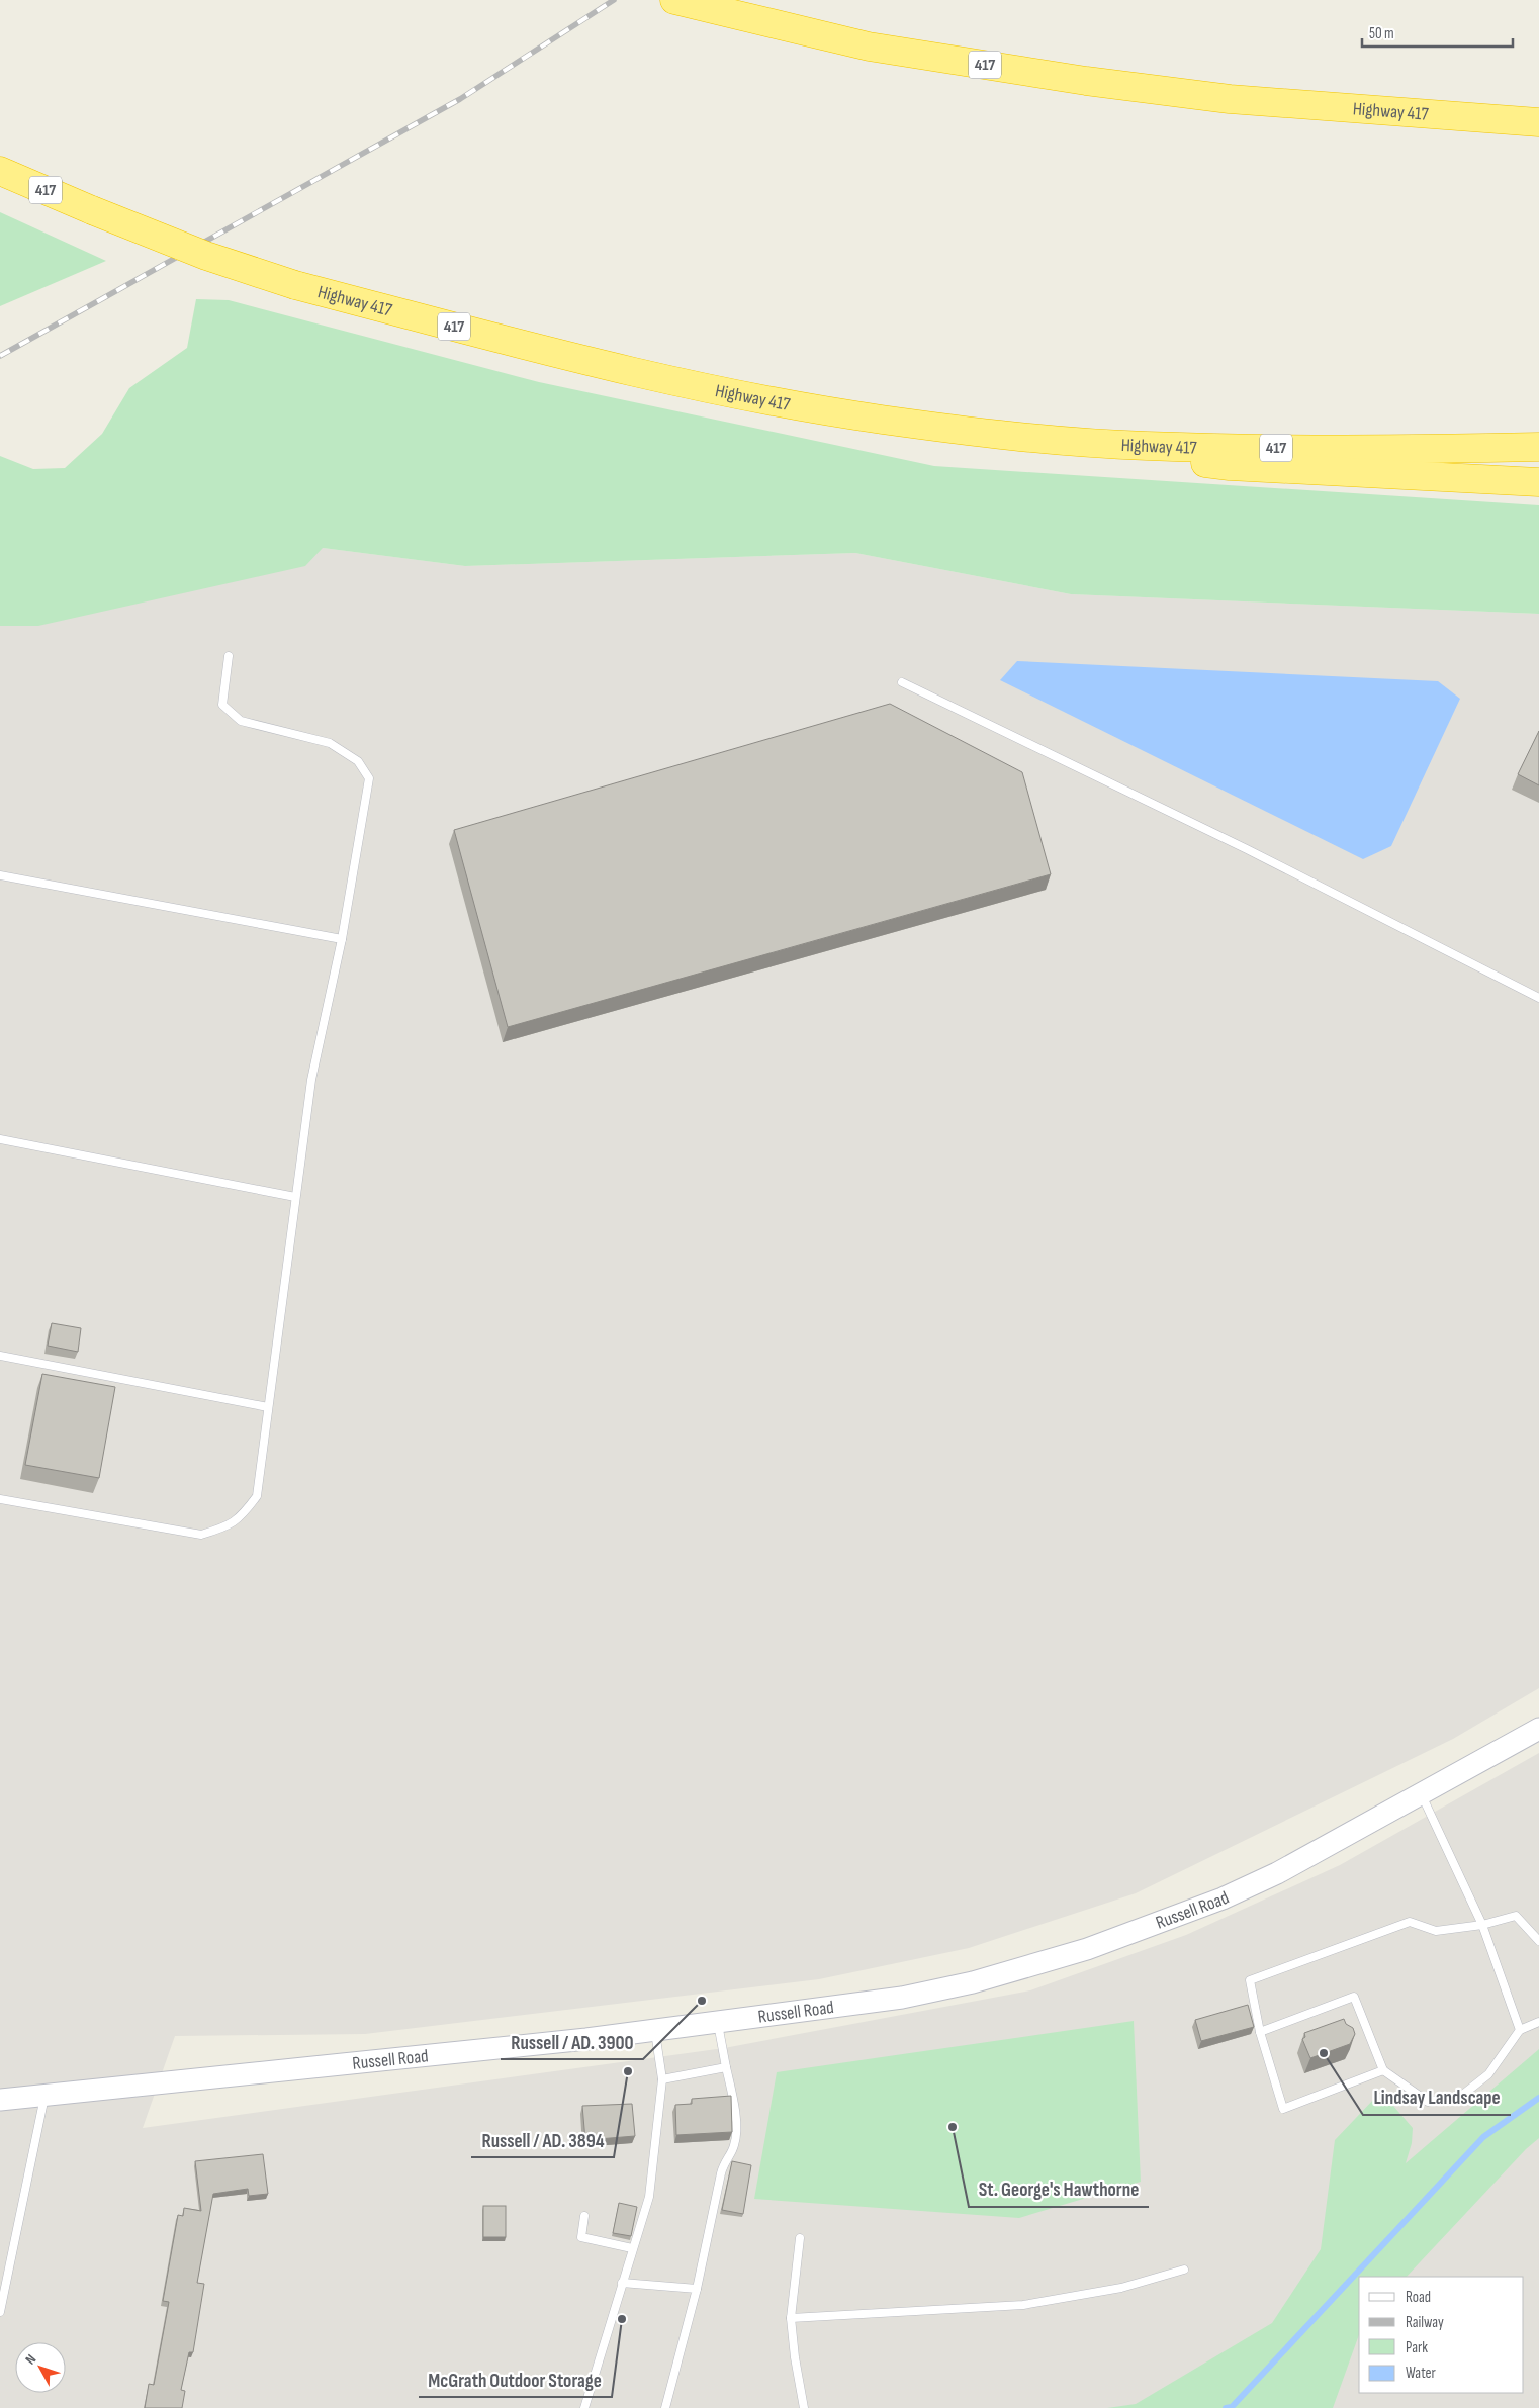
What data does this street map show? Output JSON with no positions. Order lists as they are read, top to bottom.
{
  "streets": {
    "highway": ["417", "Highway 417"],
    "main road": ["Russell Road"]
  },
  "places": [
    "Russell / AD. 3900",
    "Lindsay Landscape",
    "Russell / AD. 3894",
    "St. George's Hawthorne",
    "McGrath Outdoor Storage"
  ],
  "legend": [
    "Road",
    "Railway",
    "Park",
    "Water"
  ],
  "scale_bar": "50 m",
  "north": "top left"
}
